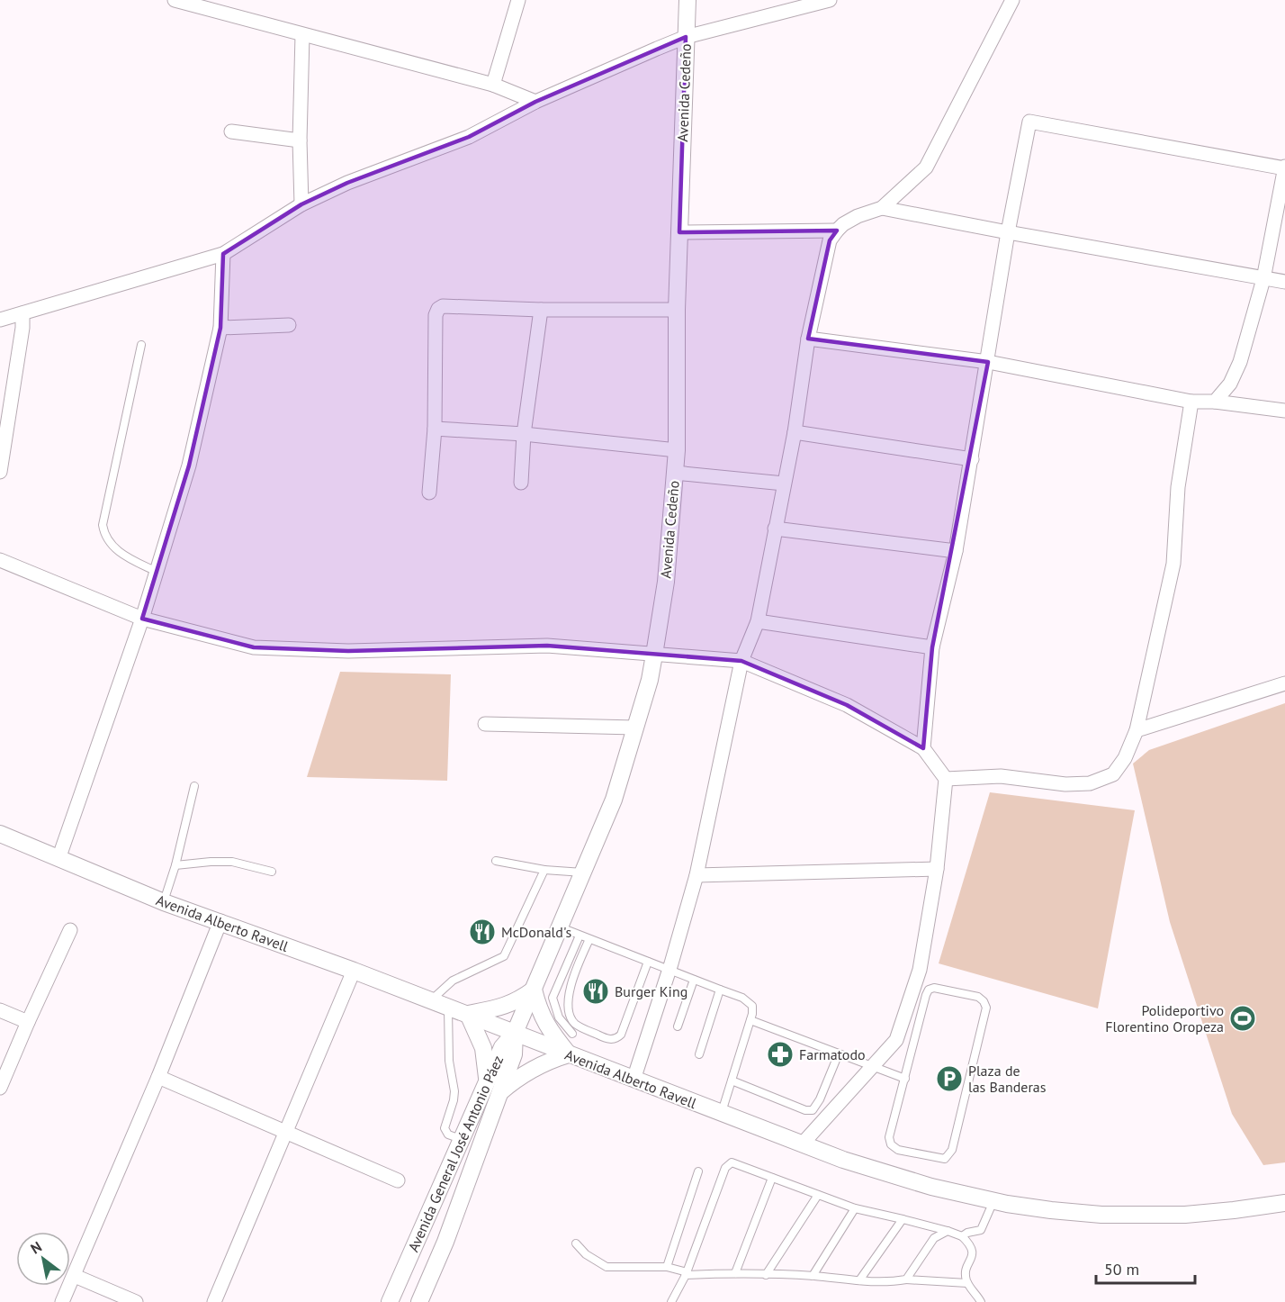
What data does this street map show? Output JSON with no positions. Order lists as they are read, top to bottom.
{
  "streets": {
    "street": ["Avenida Cedeño", "Avenida Alberto Ravell", "Avenida General José Antonio Páez"]
  },
  "crossings": [
    ["Avenida Cedeño", "Avenida Alberto Ravell"],
    ["Avenida Cedeño", "Avenida General José Antonio Páez"],
    ["Avenida Alberto Ravell", "Avenida General José Antonio Páez"]
  ],
  "places": {
    "restaurant": ["McDonald's", "Burger King"],
    "sports": ["Polideportivo Florentino Oropeza"],
    "pharmacy": ["Farmatodo"],
    "parking": ["Plaza de las Banderas"]
  },
  "scale_bar": "50 m",
  "north": "top left"
}
